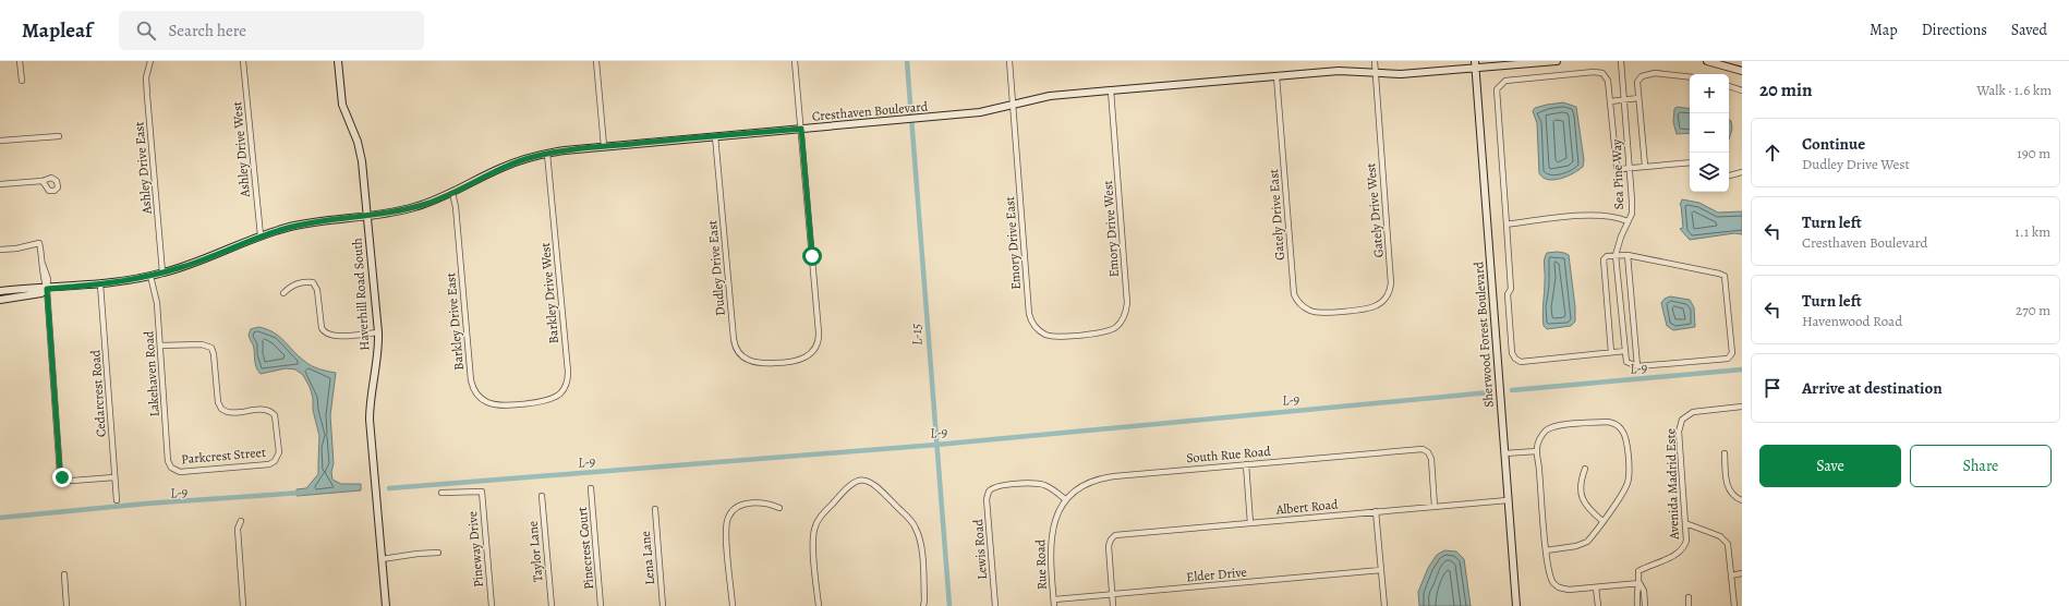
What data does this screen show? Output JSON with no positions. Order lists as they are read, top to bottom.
{
  "streets": {
    "street": [
      "Cresthaven Boulevard",
      "Ashley Drive West",
      "Ashley Drive East",
      "Sea Pine Way",
      "Gately Drive West",
      "Gately Drive East",
      "Emory Drive West",
      "Emory Drive East",
      "Dudley Drive East",
      "Barkley Drive West",
      "Haverhill Road South",
      "Barkley Drive East",
      "Sherwood Forest Boulevard",
      "Lakehaven Road",
      "Cedarcrest Road",
      "South Rue Road",
      "Parkcrest Street",
      "Avenida Madrid Este",
      "Albert Road",
      "Pinecrest Court",
      "Pineway Drive",
      "Lewis Road",
      "Taylor Lane",
      "Lena Lane",
      "Rue Road",
      "Elder Drive"
    ]
  },
  "crossings": [
    ["Cresthaven Boulevard", "Ashley Drive West"],
    ["Cresthaven Boulevard", "Ashley Drive East"],
    ["Cresthaven Boulevard", "Gately Drive West"],
    ["Cresthaven Boulevard", "Gately Drive East"],
    ["Cresthaven Boulevard", "Emory Drive West"],
    ["Cresthaven Boulevard", "Emory Drive East"],
    ["Cresthaven Boulevard", "Dudley Drive East"],
    ["Cresthaven Boulevard", "Barkley Drive West"],
    ["Cresthaven Boulevard", "Haverhill Road South"],
    ["Cresthaven Boulevard", "Barkley Drive East"],
    ["Cresthaven Boulevard", "Sherwood Forest Boulevard"],
    ["Cresthaven Boulevard", "Lakehaven Road"],
    ["Cresthaven Boulevard", "Cedarcrest Road"],
    ["Gately Drive West", "Gately Drive East"],
    ["Emory Drive West", "Emory Drive East"],
    ["Barkley Drive West", "Barkley Drive East"],
    ["Sherwood Forest Boulevard", "Albert Road"],
    ["Lakehaven Road", "Parkcrest Street"],
    ["South Rue Road", "Albert Road"],
    ["South Rue Road", "Lewis Road"],
    ["South Rue Road", "Rue Road"],
    ["Albert Road", "Elder Drive"],
    ["Lewis Road", "Rue Road"],
    ["Rue Road", "Elder Drive"]
  ],
  "water": ["L-15", "L-9"],
  "page": {
    "header": "Mapleaf",
    "search": "Search here",
    "nav": ["Map", "Directions", "Saved"],
    "heading": ["20 min", "Walk · 1.6 km"],
    "map_buttons": ["+", "−"],
    "list": [
      ["Continue", "Dudley Drive West", "190 m"],
      ["Turn left", "Cresthaven Boulevard", "1.1 km"],
      ["Turn left", "Havenwood Road", "270 m"],
      "Arrive at destination"
    ],
    "buttons": ["Save", "Share"]
  }
}
